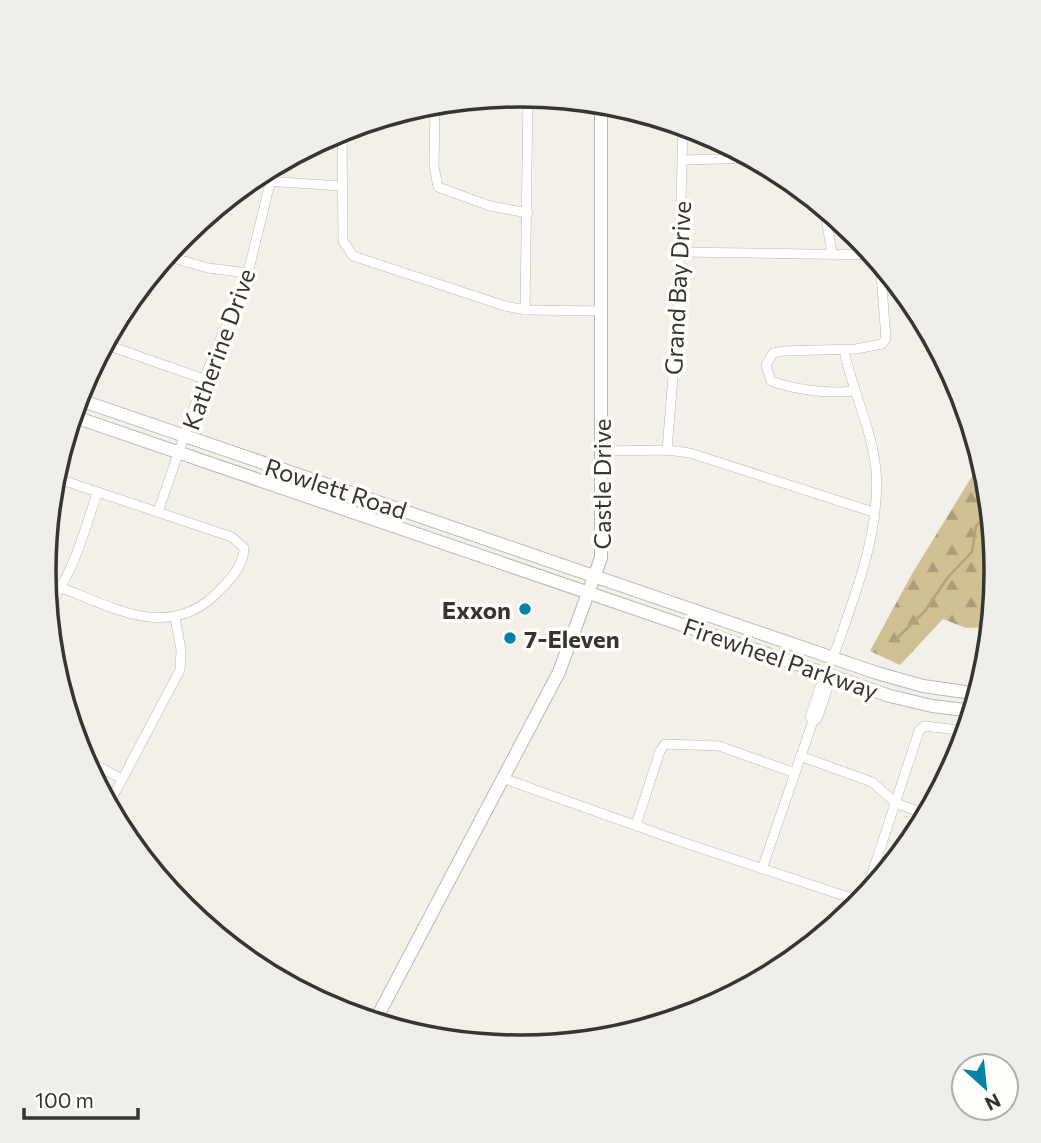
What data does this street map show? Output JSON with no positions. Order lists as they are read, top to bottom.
{
  "streets": {
    "main road": ["Castle Drive", "Rowlett Road", "Firewheel Parkway"],
    "street": ["Grand Bay Drive", "Katherine Drive"]
  },
  "crossings": [
    ["Katherine Drive", "Rowlett Road"],
    ["Castle Drive", "Rowlett Road"],
    ["Castle Drive", "Firewheel Parkway"],
    ["Rowlett Road", "Firewheel Parkway"]
  ],
  "places": ["Exxon", "7-Eleven"],
  "scale_bar": "100 m",
  "north": "bottom right"
}
